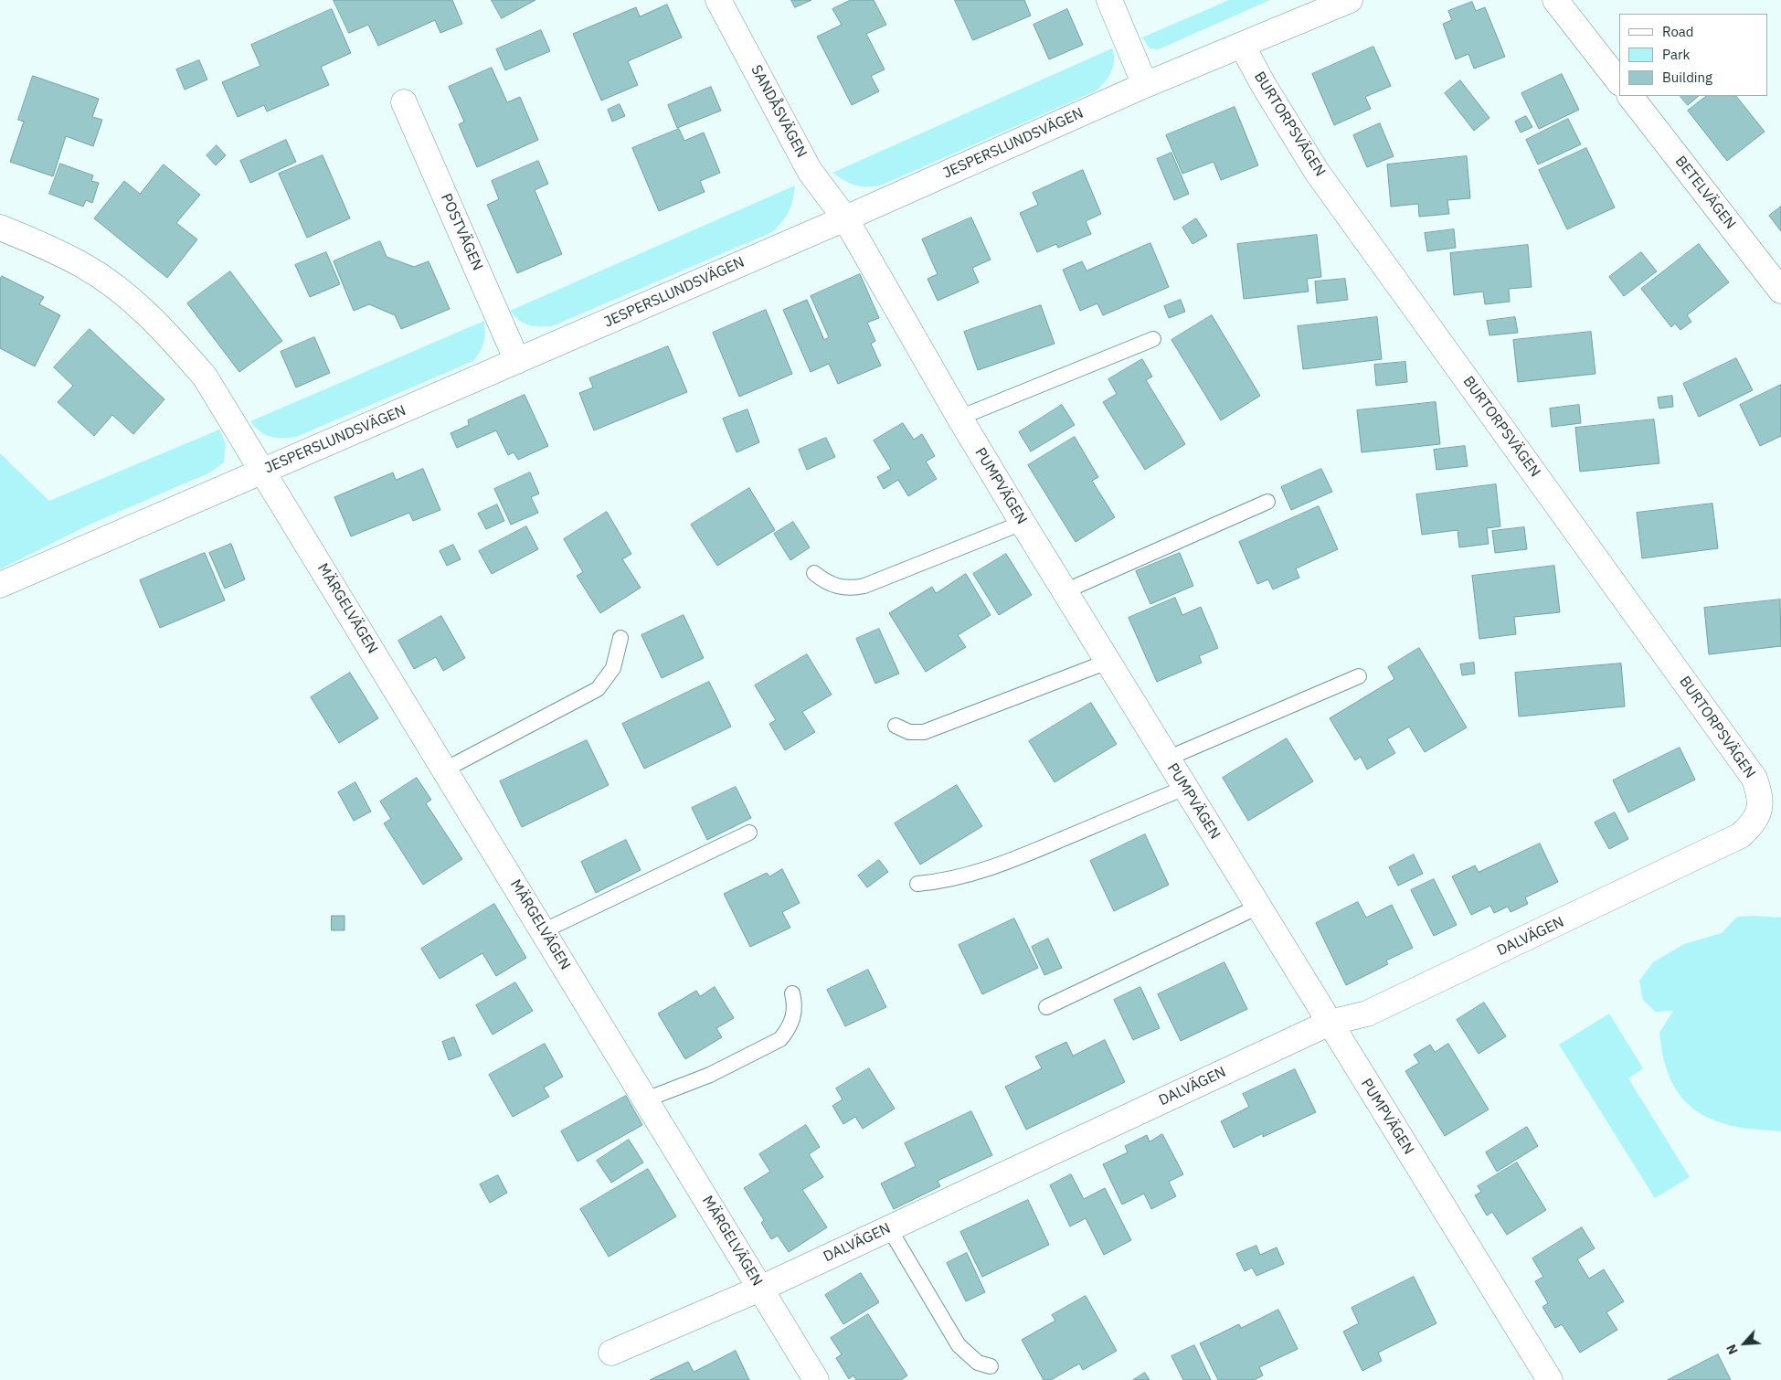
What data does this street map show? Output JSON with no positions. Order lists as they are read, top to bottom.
{
  "streets": {
    "street": [
      "SANDÅSVÄGEN",
      "BURTORPSVÄGEN",
      "JESPERSLUNDSVÄGEN",
      "BETELVÄGEN",
      "POSTVÄGEN",
      "PUMPVÄGEN",
      "MÄRGELVÄGEN",
      "DALVÄGEN"
    ]
  },
  "crossings": [
    ["SANDÅSVÄGEN", "JESPERSLUNDSVÄGEN"],
    ["SANDÅSVÄGEN", "PUMPVÄGEN"],
    ["BURTORPSVÄGEN", "JESPERSLUNDSVÄGEN"],
    ["BURTORPSVÄGEN", "DALVÄGEN"],
    ["JESPERSLUNDSVÄGEN", "POSTVÄGEN"],
    ["JESPERSLUNDSVÄGEN", "PUMPVÄGEN"],
    ["JESPERSLUNDSVÄGEN", "MÄRGELVÄGEN"],
    ["PUMPVÄGEN", "DALVÄGEN"],
    ["MÄRGELVÄGEN", "DALVÄGEN"]
  ],
  "legend": ["Road", "Park", "Building"],
  "north": "bottom left"
}
